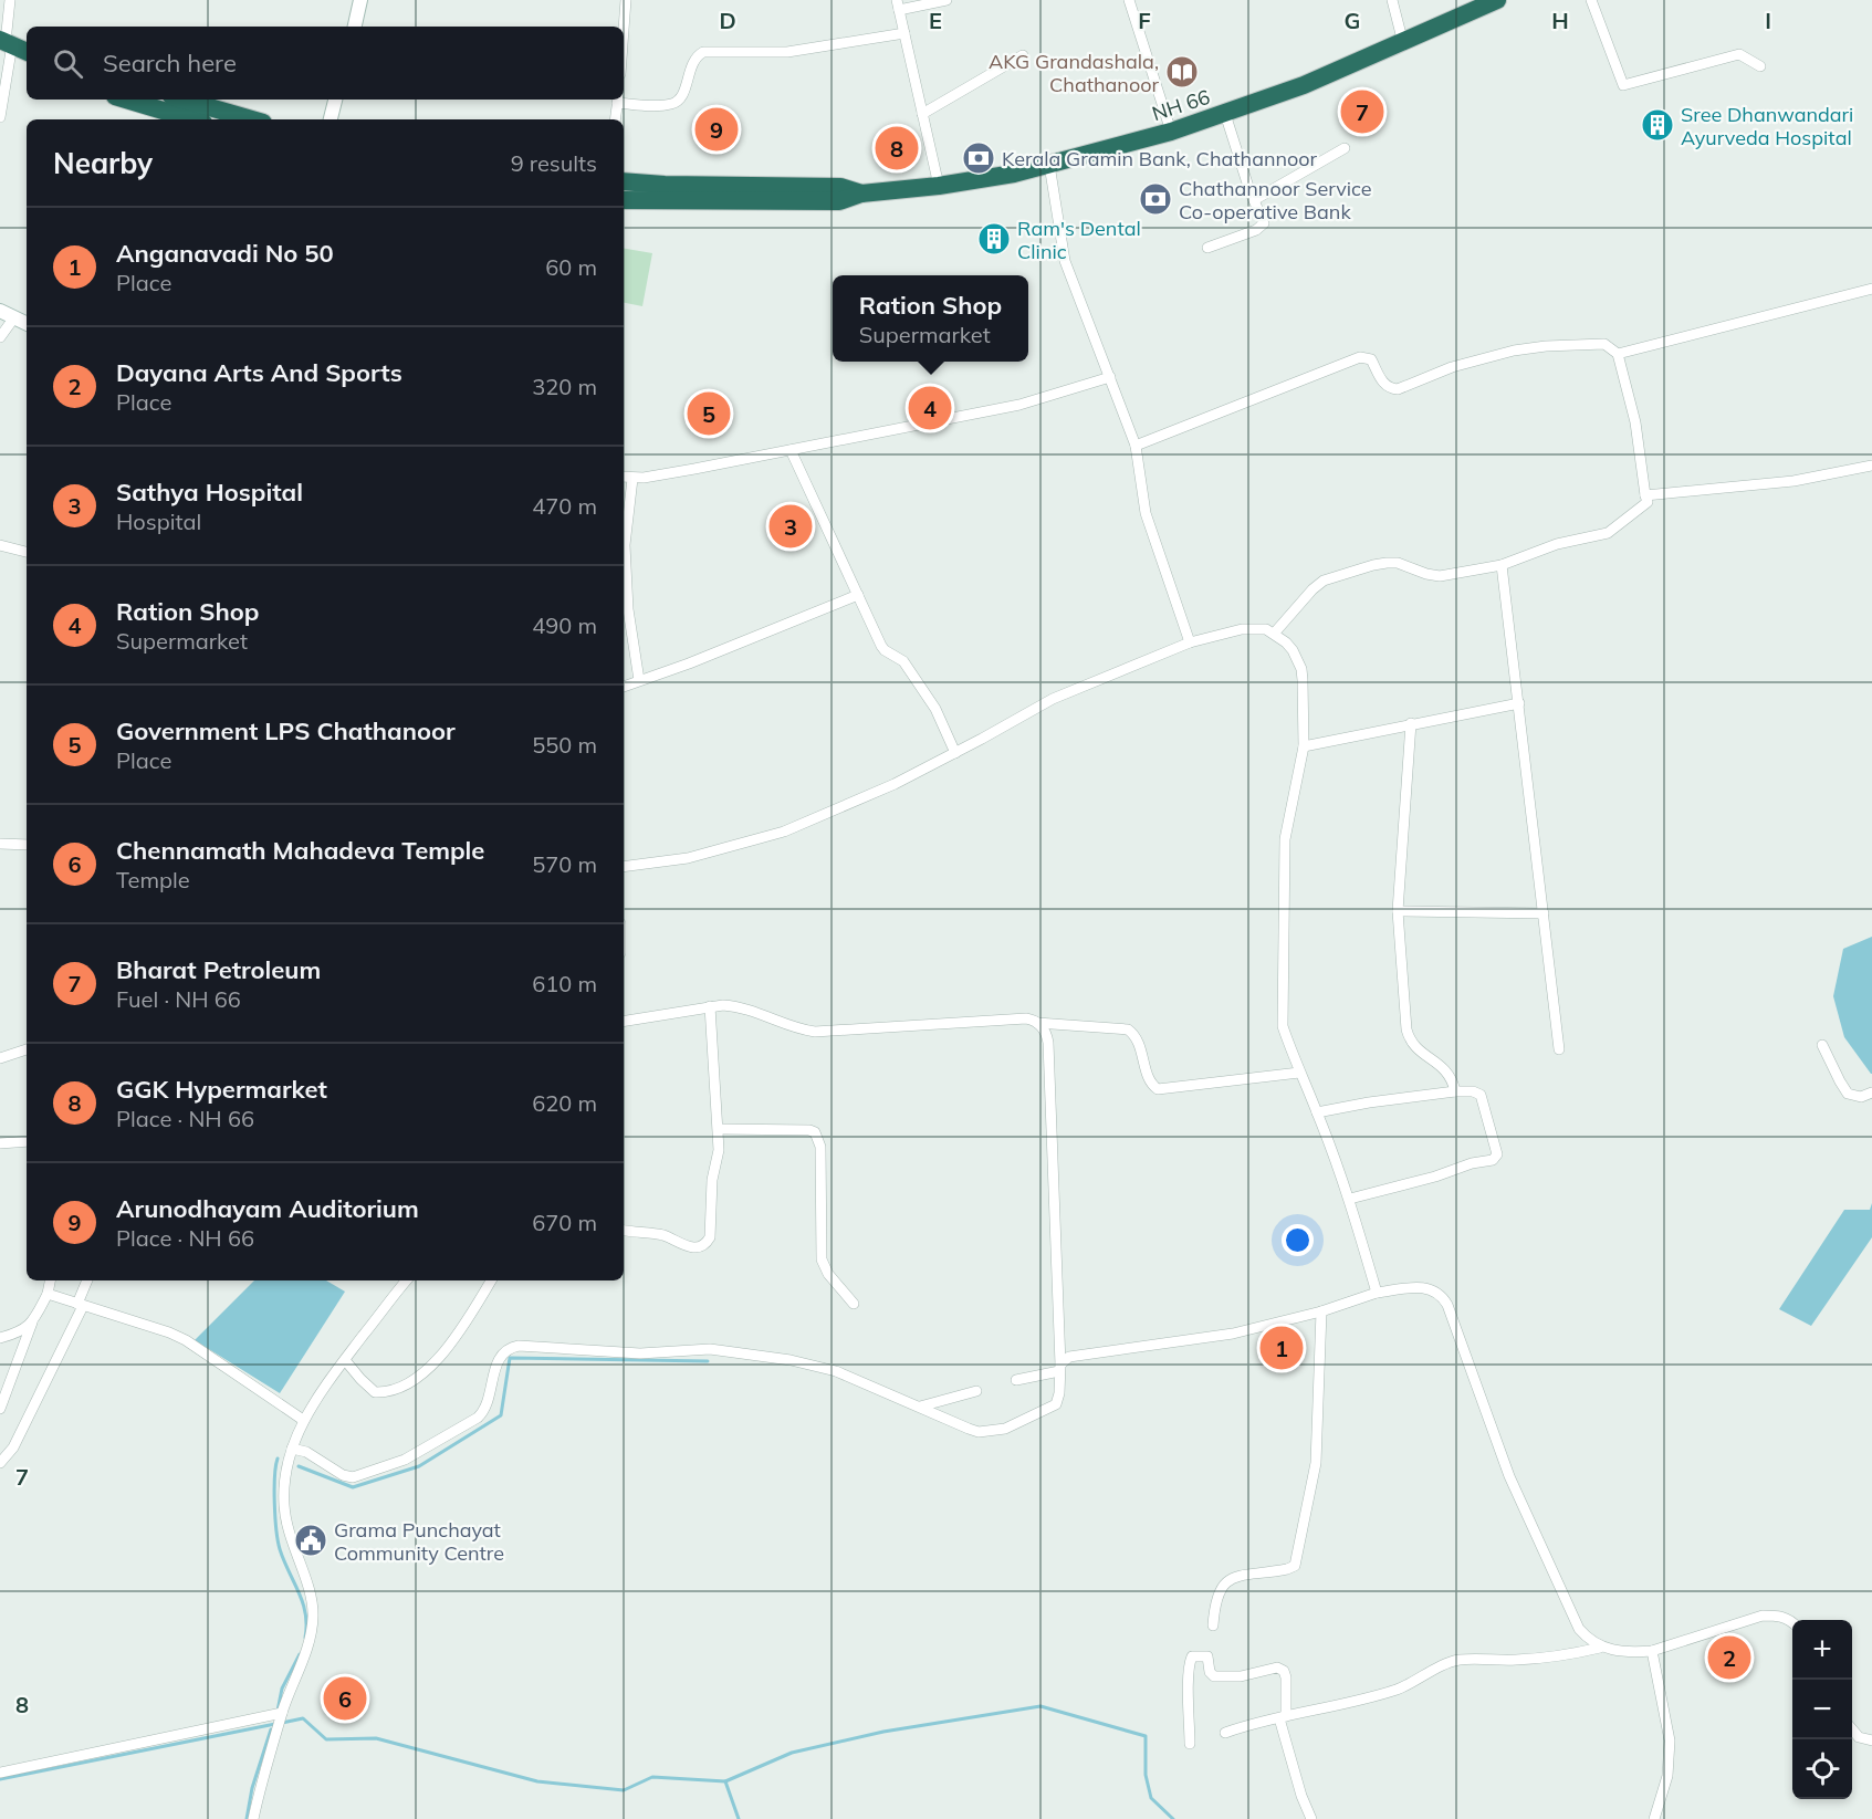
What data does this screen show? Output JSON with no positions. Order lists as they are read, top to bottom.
{
  "streets": {
    "highway": ["NH 66"]
  },
  "places": {
    "library": ["AKG Grandashala, Chathanoor"],
    "building": ["Sree Dhanwandari Ayurveda Hospital", "Ram's Dental Clinic"],
    "bank": ["Kerala Gramin Bank, Chathannoor", "Chathannoor Service Co-operative Bank"],
    "public building": ["Grama Punchayat Community Centre"]
  },
  "page": {
    "search": "Search here",
    "pins": [
      "7",
      "9",
      "8",
      "4",
      "5",
      "3",
      "1",
      "2",
      "6"
    ],
    "heading": ["Nearby", "9 results"],
    "list": [
      {
        "mark": "1",
        "name": "Anganavadi No 50",
        "note": "Place",
        "value": "60 m"
      },
      {
        "mark": "2",
        "name": "Dayana Arts And Sports",
        "note": "Place",
        "value": "320 m"
      },
      {
        "mark": "3",
        "name": "Sathya Hospital",
        "note": "Hospital",
        "value": "470 m"
      },
      {
        "mark": "4",
        "name": "Ration Shop",
        "note": "Supermarket",
        "value": "490 m"
      },
      {
        "mark": "5",
        "name": "Government LPS Chathanoor",
        "note": "Place",
        "value": "550 m"
      },
      {
        "mark": "6",
        "name": "Chennamath Mahadeva Temple",
        "note": "Temple",
        "value": "570 m"
      },
      {
        "mark": "7",
        "name": "Bharat Petroleum",
        "note": "Fuel · NH 66",
        "value": "610 m"
      },
      {
        "mark": "8",
        "name": "GGK Hypermarket",
        "note": "Place · NH 66",
        "value": "620 m"
      },
      {
        "mark": "9",
        "name": "Arunodhayam Auditorium",
        "note": "Place · NH 66",
        "value": "670 m"
      }
    ],
    "popup": ["Ration Shop", "Supermarket"],
    "map_buttons": ["+", "−"]
  },
  "grid": {
    "columns": [
      "D",
      "E",
      "F",
      "G",
      "H",
      "I"
    ],
    "rows": ["7", "8"]
  }
}
